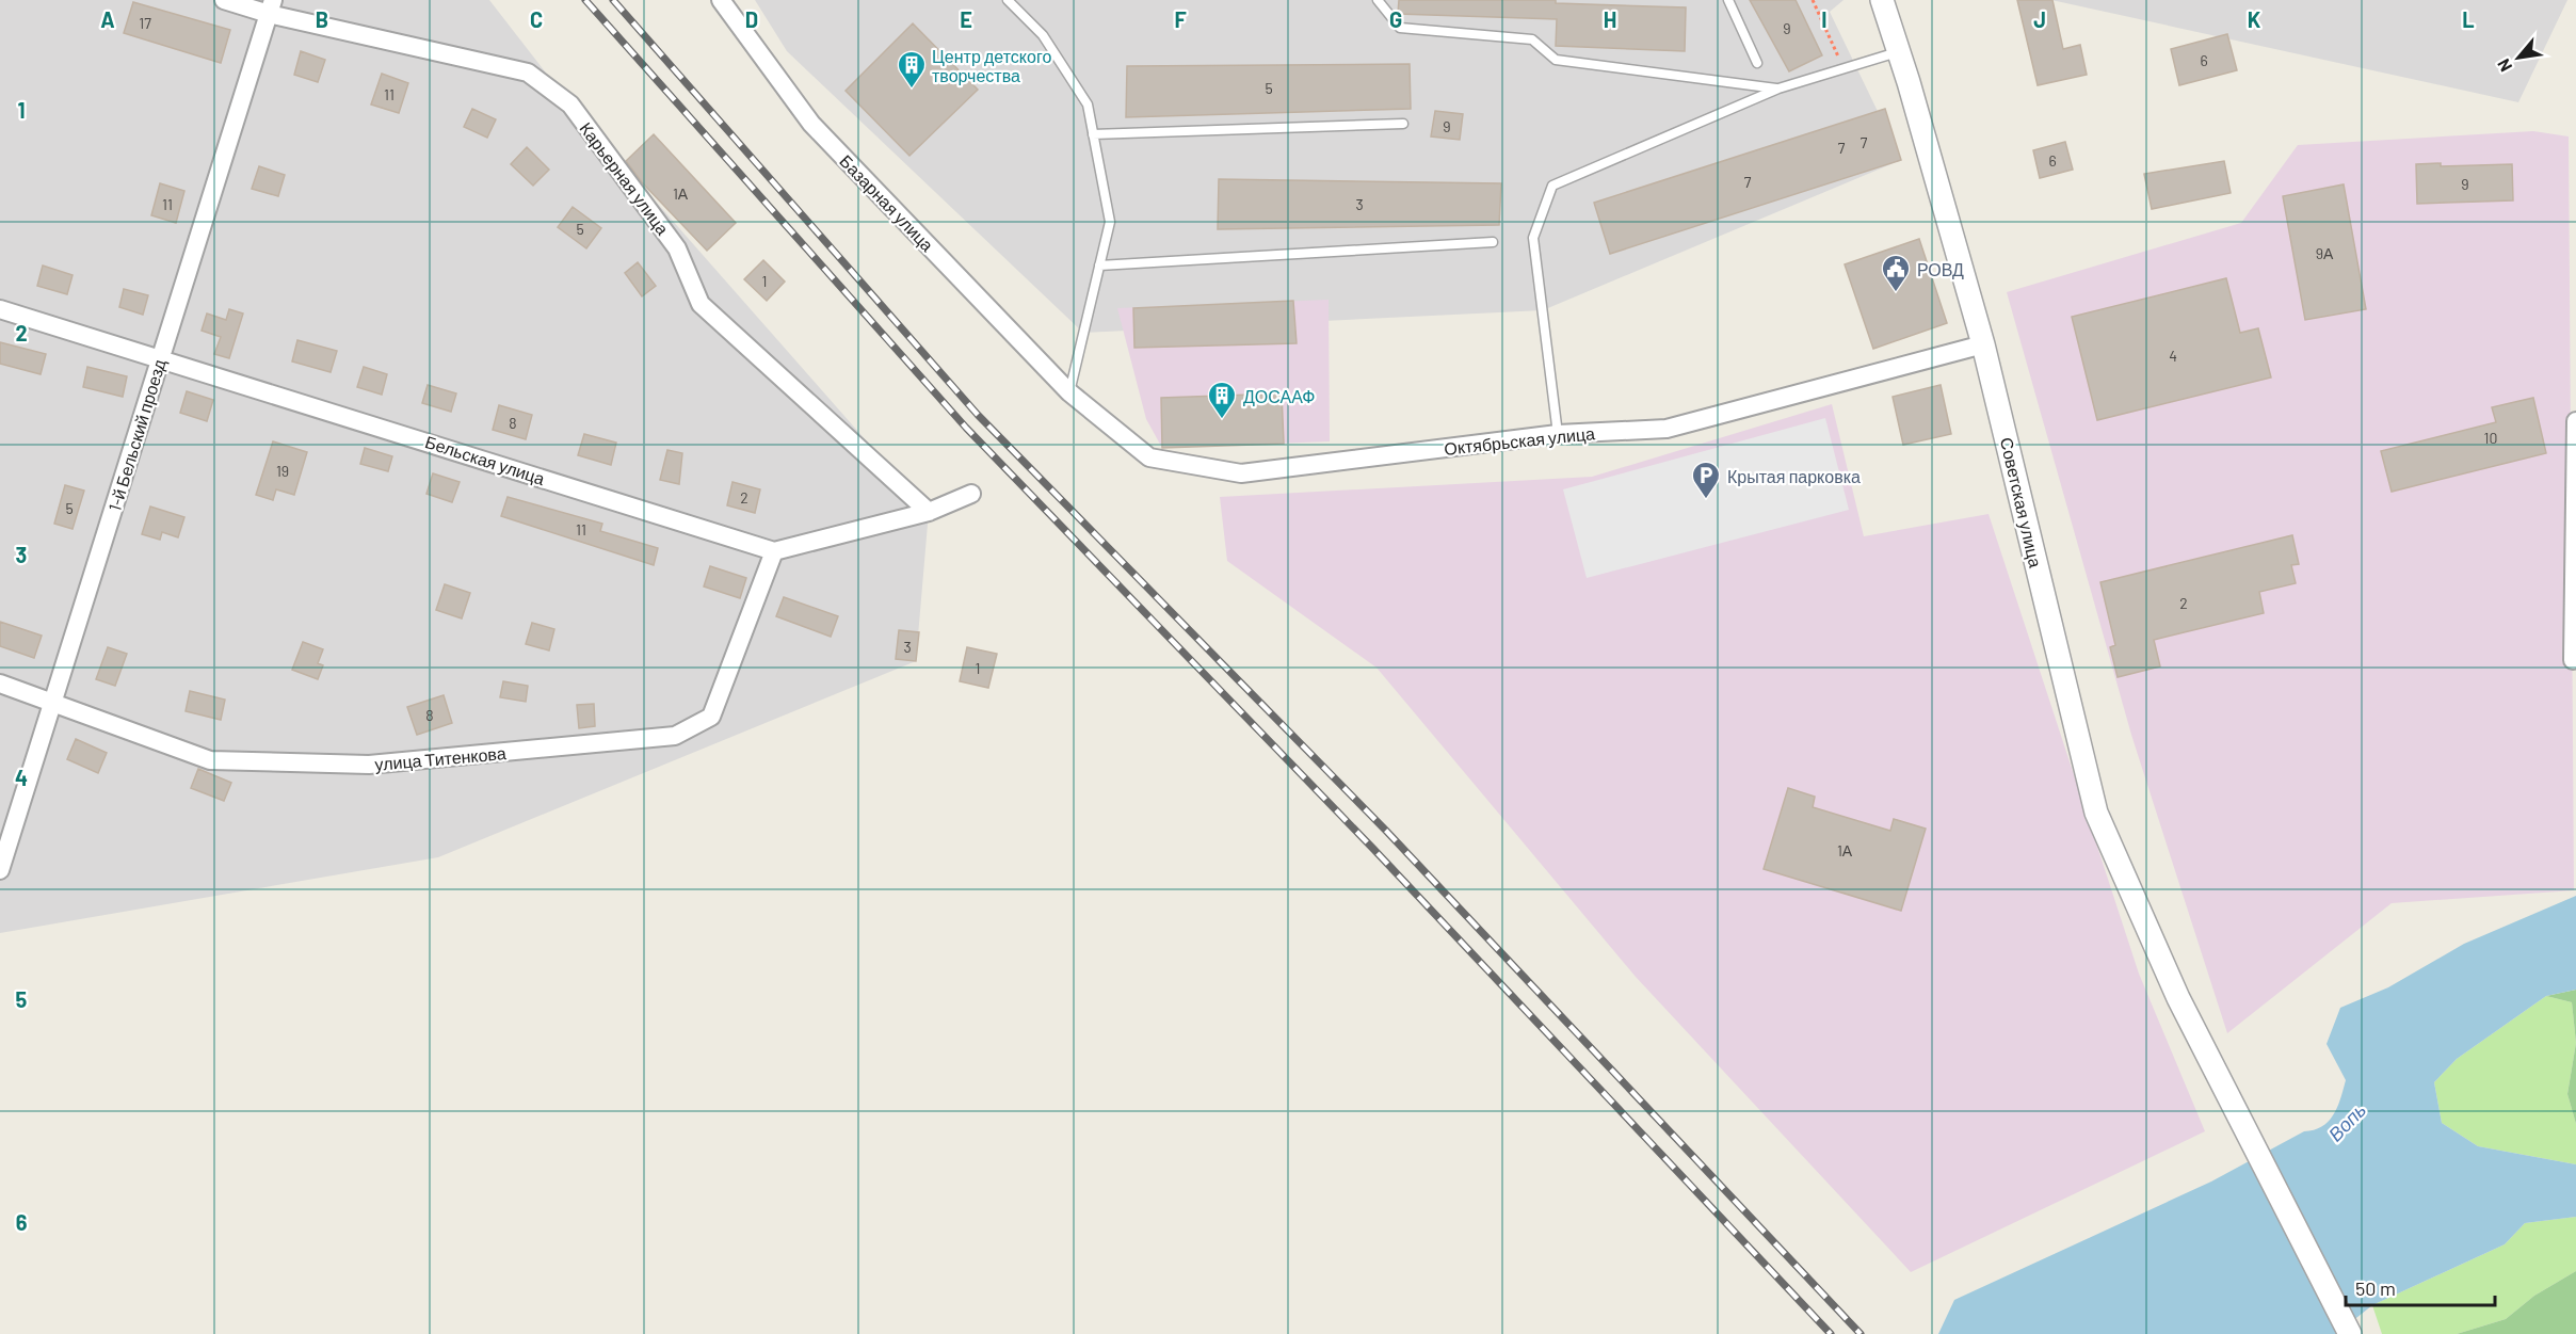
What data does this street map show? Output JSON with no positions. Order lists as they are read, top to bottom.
{
  "streets": {
    "street": [
      "Карьерная улица",
      "Базарная улица",
      "1-й Бельский проезд",
      "Октябрьская улица",
      "Бельская улица",
      "Советская улица",
      "улица Титенкова"
    ]
  },
  "crossings": [
    ["Карьерная улица", "1-й Бельский проезд"],
    ["Базарная улица", "Октябрьская улица"],
    ["1-й Бельский проезд", "Бельская улица"],
    ["1-й Бельский проезд", "улица Титенкова"],
    ["Октябрьская улица", "Советская улица"],
    ["Бельская улица", "улица Титенкова"]
  ],
  "water": ["Вопь"],
  "places": {
    "building": ["Центр детского творчества", "ДОСААФ"],
    "public building": ["РОВД"],
    "parking": ["Крытая парковка"]
  },
  "house_numbers": [
    "17",
    "9",
    "6",
    "5",
    "11",
    "9",
    "7",
    "7",
    "6",
    "7",
    "9",
    "1А",
    "11",
    "3",
    "5",
    "9А",
    "1",
    "4",
    "8",
    "10",
    "19",
    "2",
    "5",
    "11",
    "2",
    "3",
    "1",
    "8",
    "1А"
  ],
  "scale_bar": "50 m",
  "north": "bottom left",
  "grid": {
    "columns": [
      "A",
      "B",
      "C",
      "D",
      "E",
      "F",
      "G",
      "H",
      "I",
      "J",
      "K",
      "L"
    ],
    "rows": [
      "1",
      "2",
      "3",
      "4",
      "5",
      "6"
    ]
  }
}
